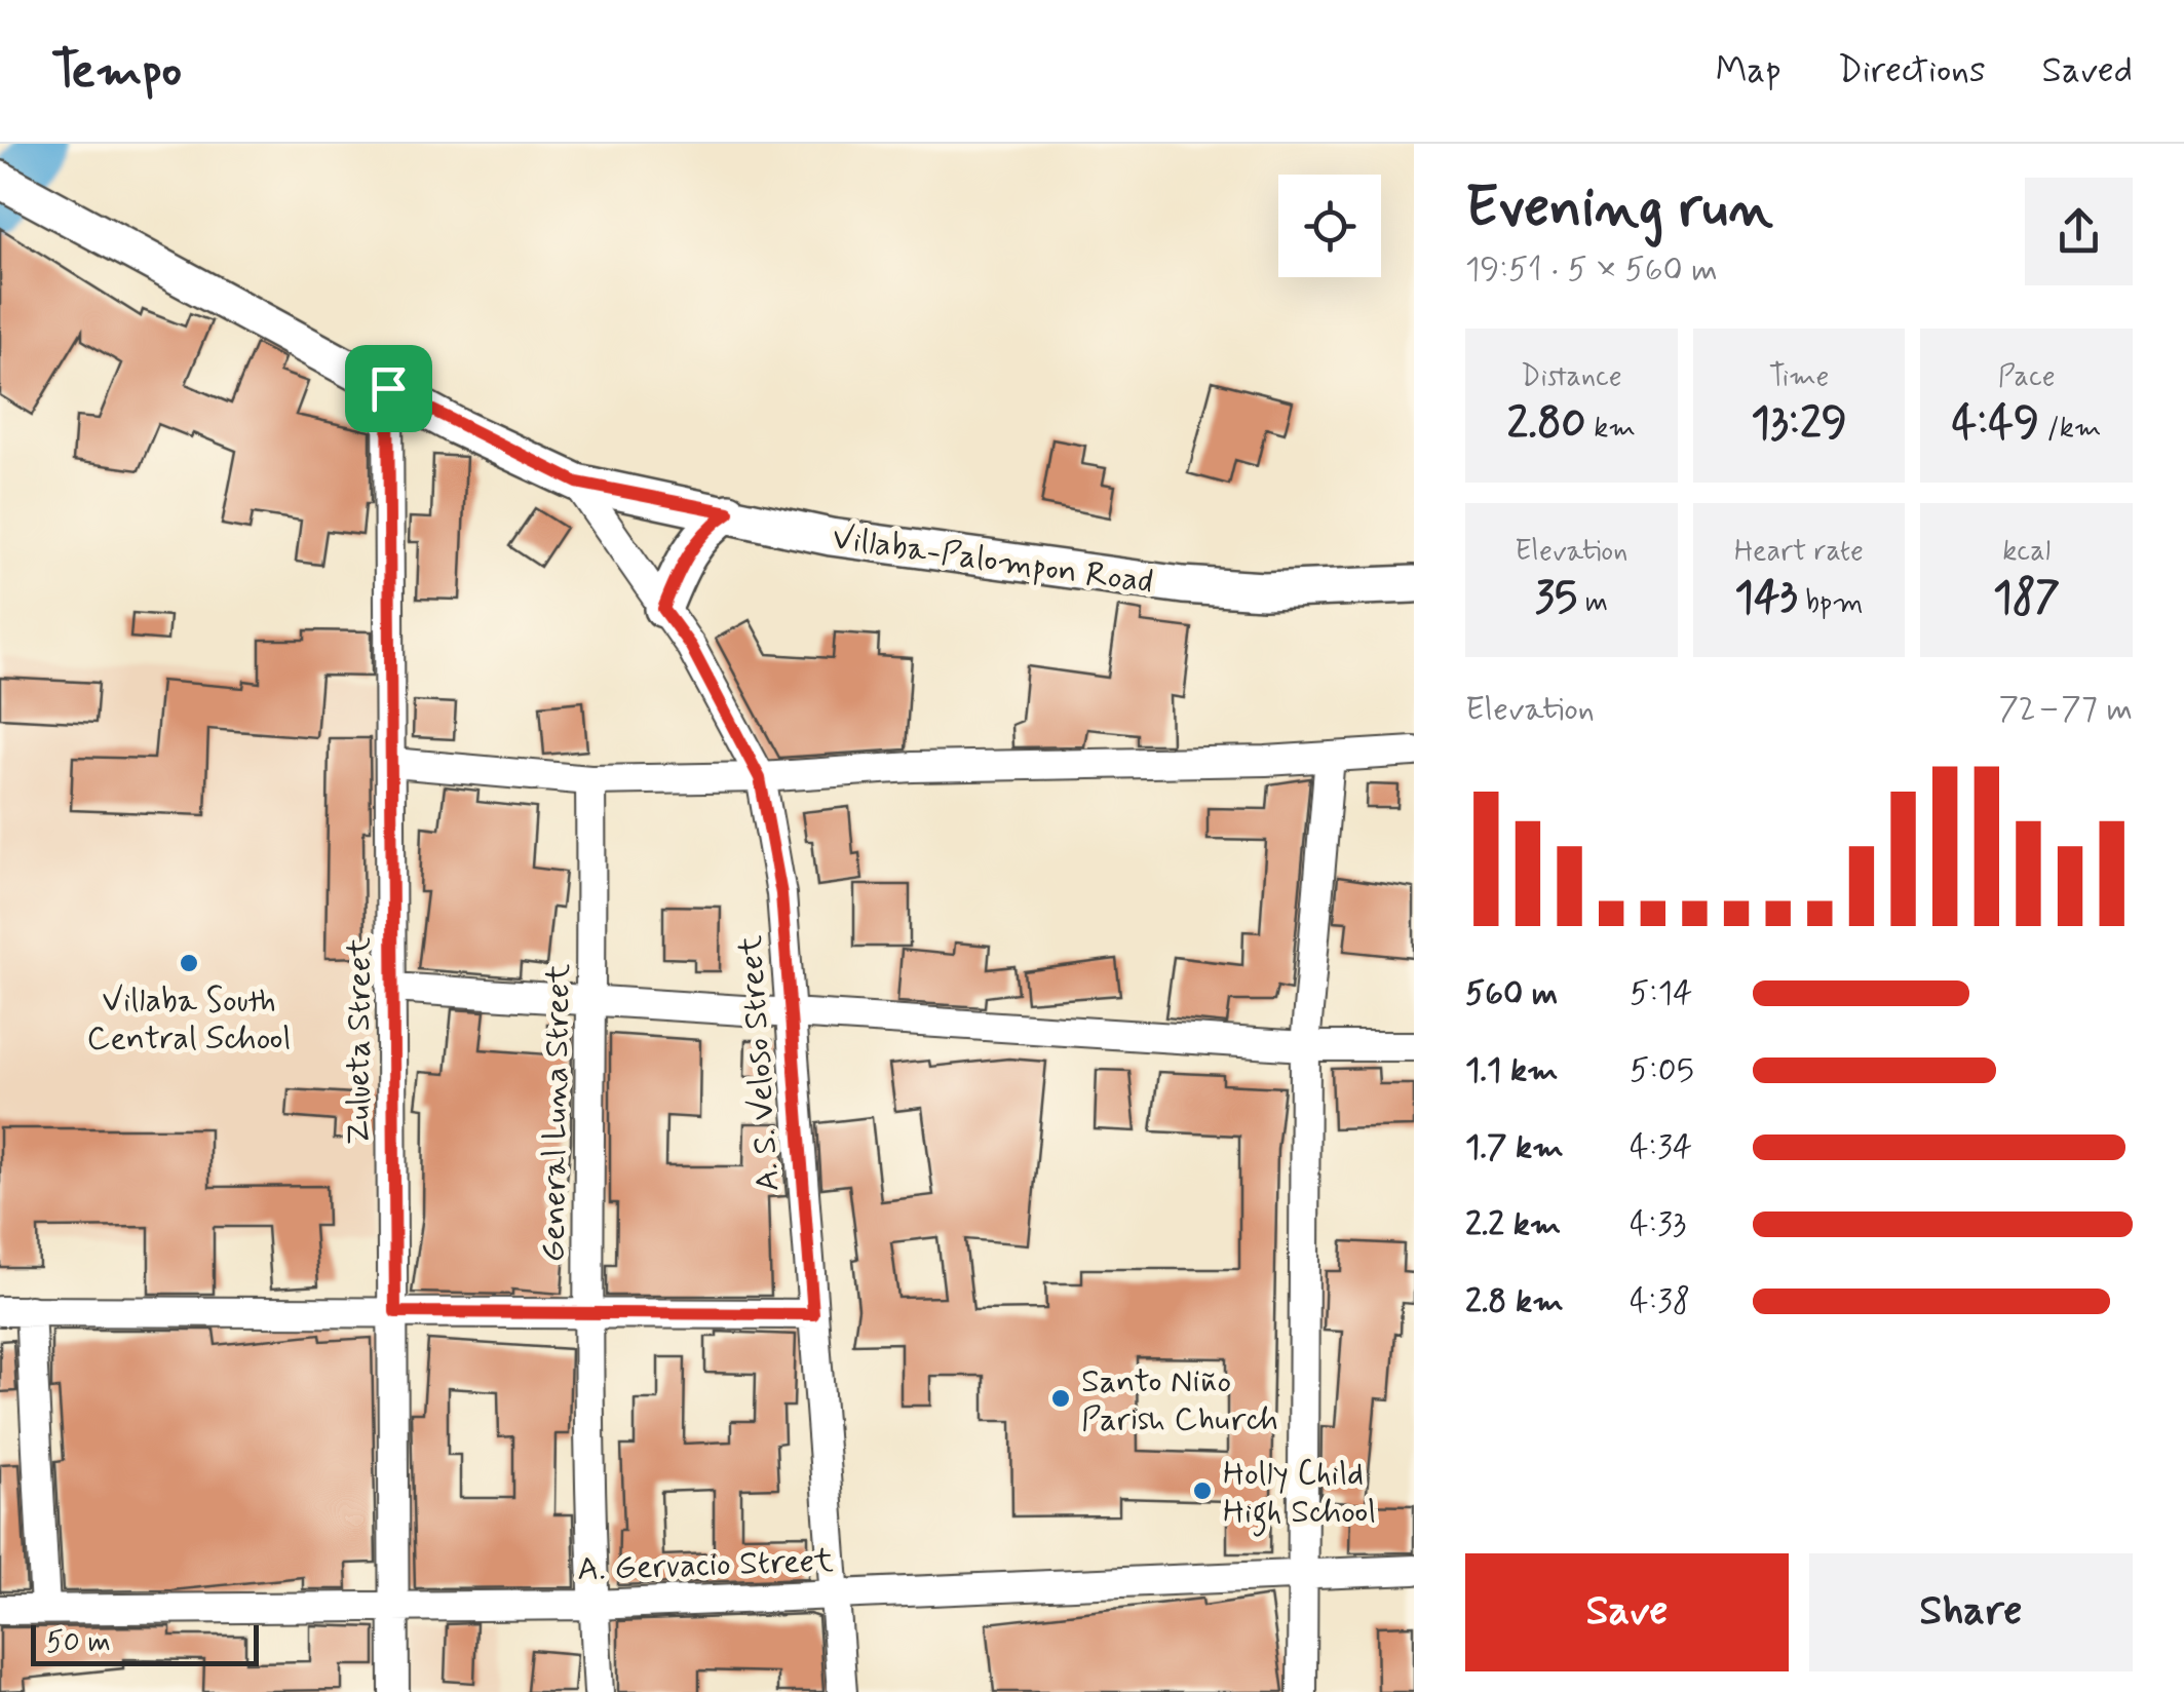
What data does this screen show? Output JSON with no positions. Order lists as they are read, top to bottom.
{
  "streets": {
    "main road": ["Villaba-Palompon Road"],
    "street": [
      "Zulueta Street",
      "A. S. Veloso Street",
      "General Luna Street",
      "A. Gervacio Street"
    ]
  },
  "crossings": [
    ["Villaba-Palompon Road", "Zulueta Street"],
    ["Villaba-Palompon Road", "A. S. Veloso Street"],
    ["Zulueta Street", "A. Gervacio Street"],
    ["A. S. Veloso Street", "A. Gervacio Street"],
    ["General Luna Street", "A. Gervacio Street"]
  ],
  "places": ["Villaba South Central School", "Santo Niño Parish Church", "Holly Child High School"],
  "scale_bar": "50 m",
  "page": {
    "header": "Tempo",
    "nav": ["Map", "Directions", "Saved"],
    "heading": ["Evening run", "19:51 · 5 × 560 m"],
    "stats": [
      ["Distance", "2.80 km"],
      ["Time", "13:29"],
      ["Pace", "4:49 /km"],
      ["Elevation", "35 m"],
      ["Heart rate", "143 bpm"],
      ["kcal", "187"]
    ],
    "chart": ["Elevation", "72–77 m"],
    "list": [
      {
        "name": "560 m",
        "note": "5:14"
      },
      {
        "name": "1.1 km",
        "note": "5:05"
      },
      {
        "name": "1.7 km",
        "note": "4:34"
      },
      {
        "name": "2.2 km",
        "note": "4:33"
      },
      {
        "name": "2.8 km",
        "note": "4:38"
      }
    ],
    "buttons": ["Save", "Share"],
    "scale": "50 m"
  }
}
